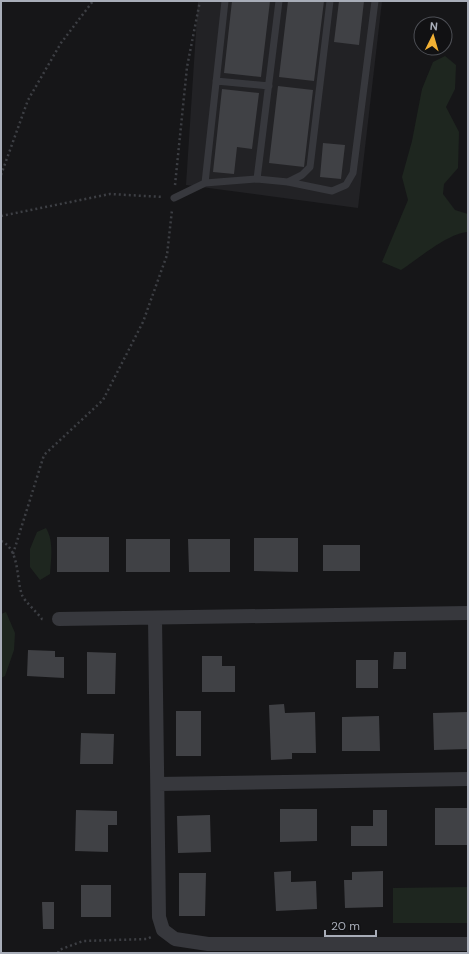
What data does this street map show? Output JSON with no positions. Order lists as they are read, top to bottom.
{
  "scale_bar": "20 m",
  "north": "top"
}
